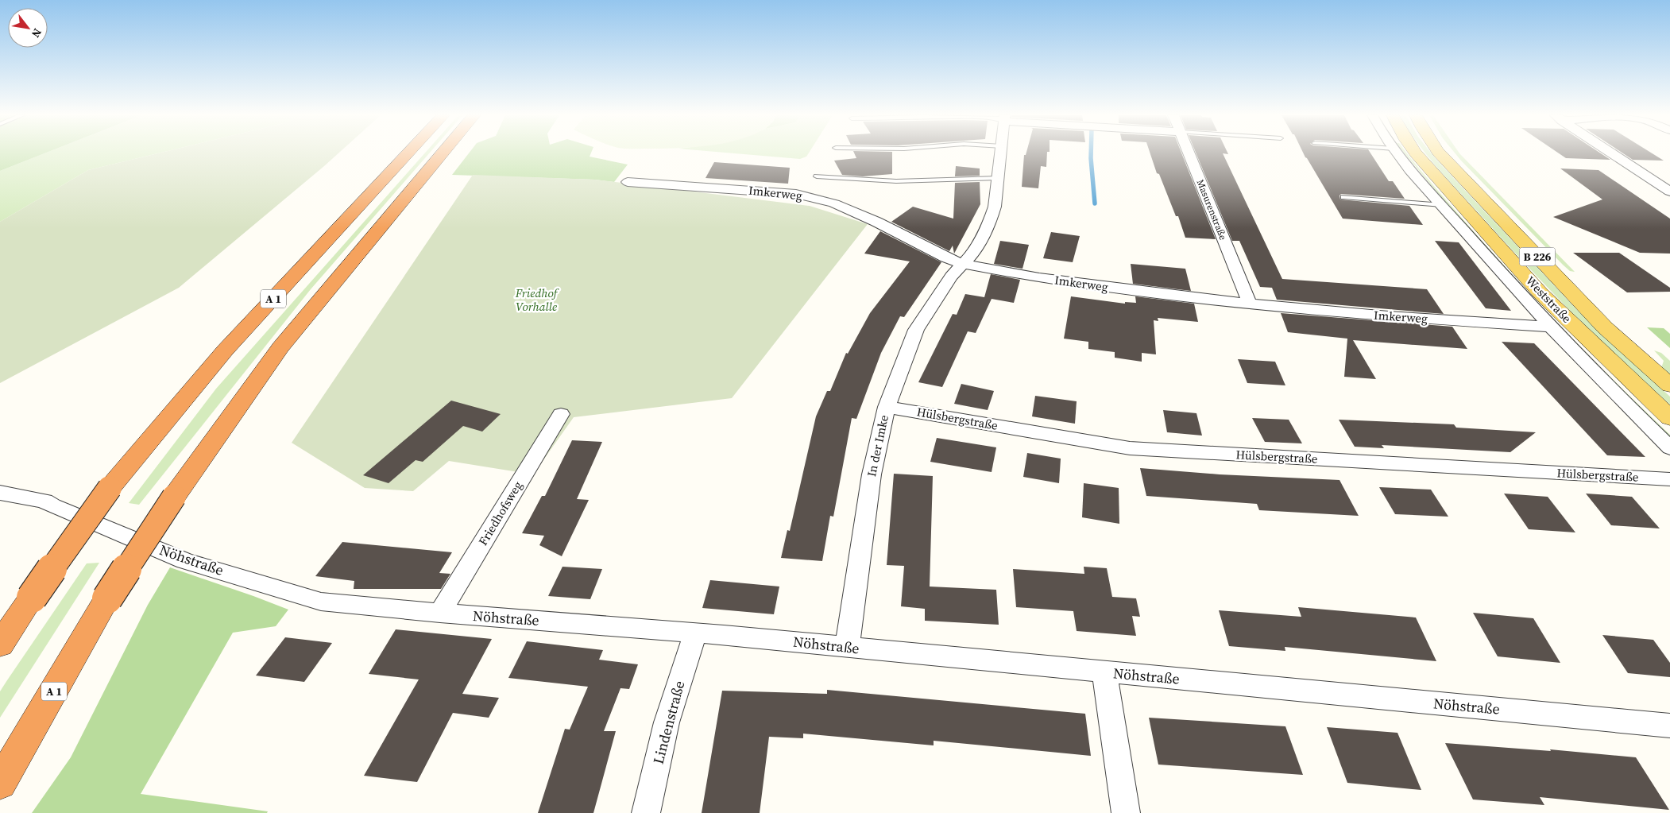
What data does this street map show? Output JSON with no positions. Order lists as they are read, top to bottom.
{
  "streets": {
    "highway": ["A 1"],
    "main road": ["B 226", "Weststraße"],
    "street": [
      "Imkerweg",
      "Masurenstraße",
      "Hülsbergstraße",
      "In der Imke",
      "Friedhofsweg",
      "Nöhstraße",
      "Lindenstraße"
    ]
  },
  "crossings": [
    ["Imkerweg", "Masurenstraße"],
    ["Imkerweg", "Weststraße"],
    ["Imkerweg", "In der Imke"],
    ["Hülsbergstraße", "In der Imke"],
    ["In der Imke", "Nöhstraße"],
    ["Friedhofsweg", "Nöhstraße"],
    ["Nöhstraße", "Lindenstraße"]
  ],
  "parks": ["Friedhof Vorhalle"],
  "north": "bottom right"
}
